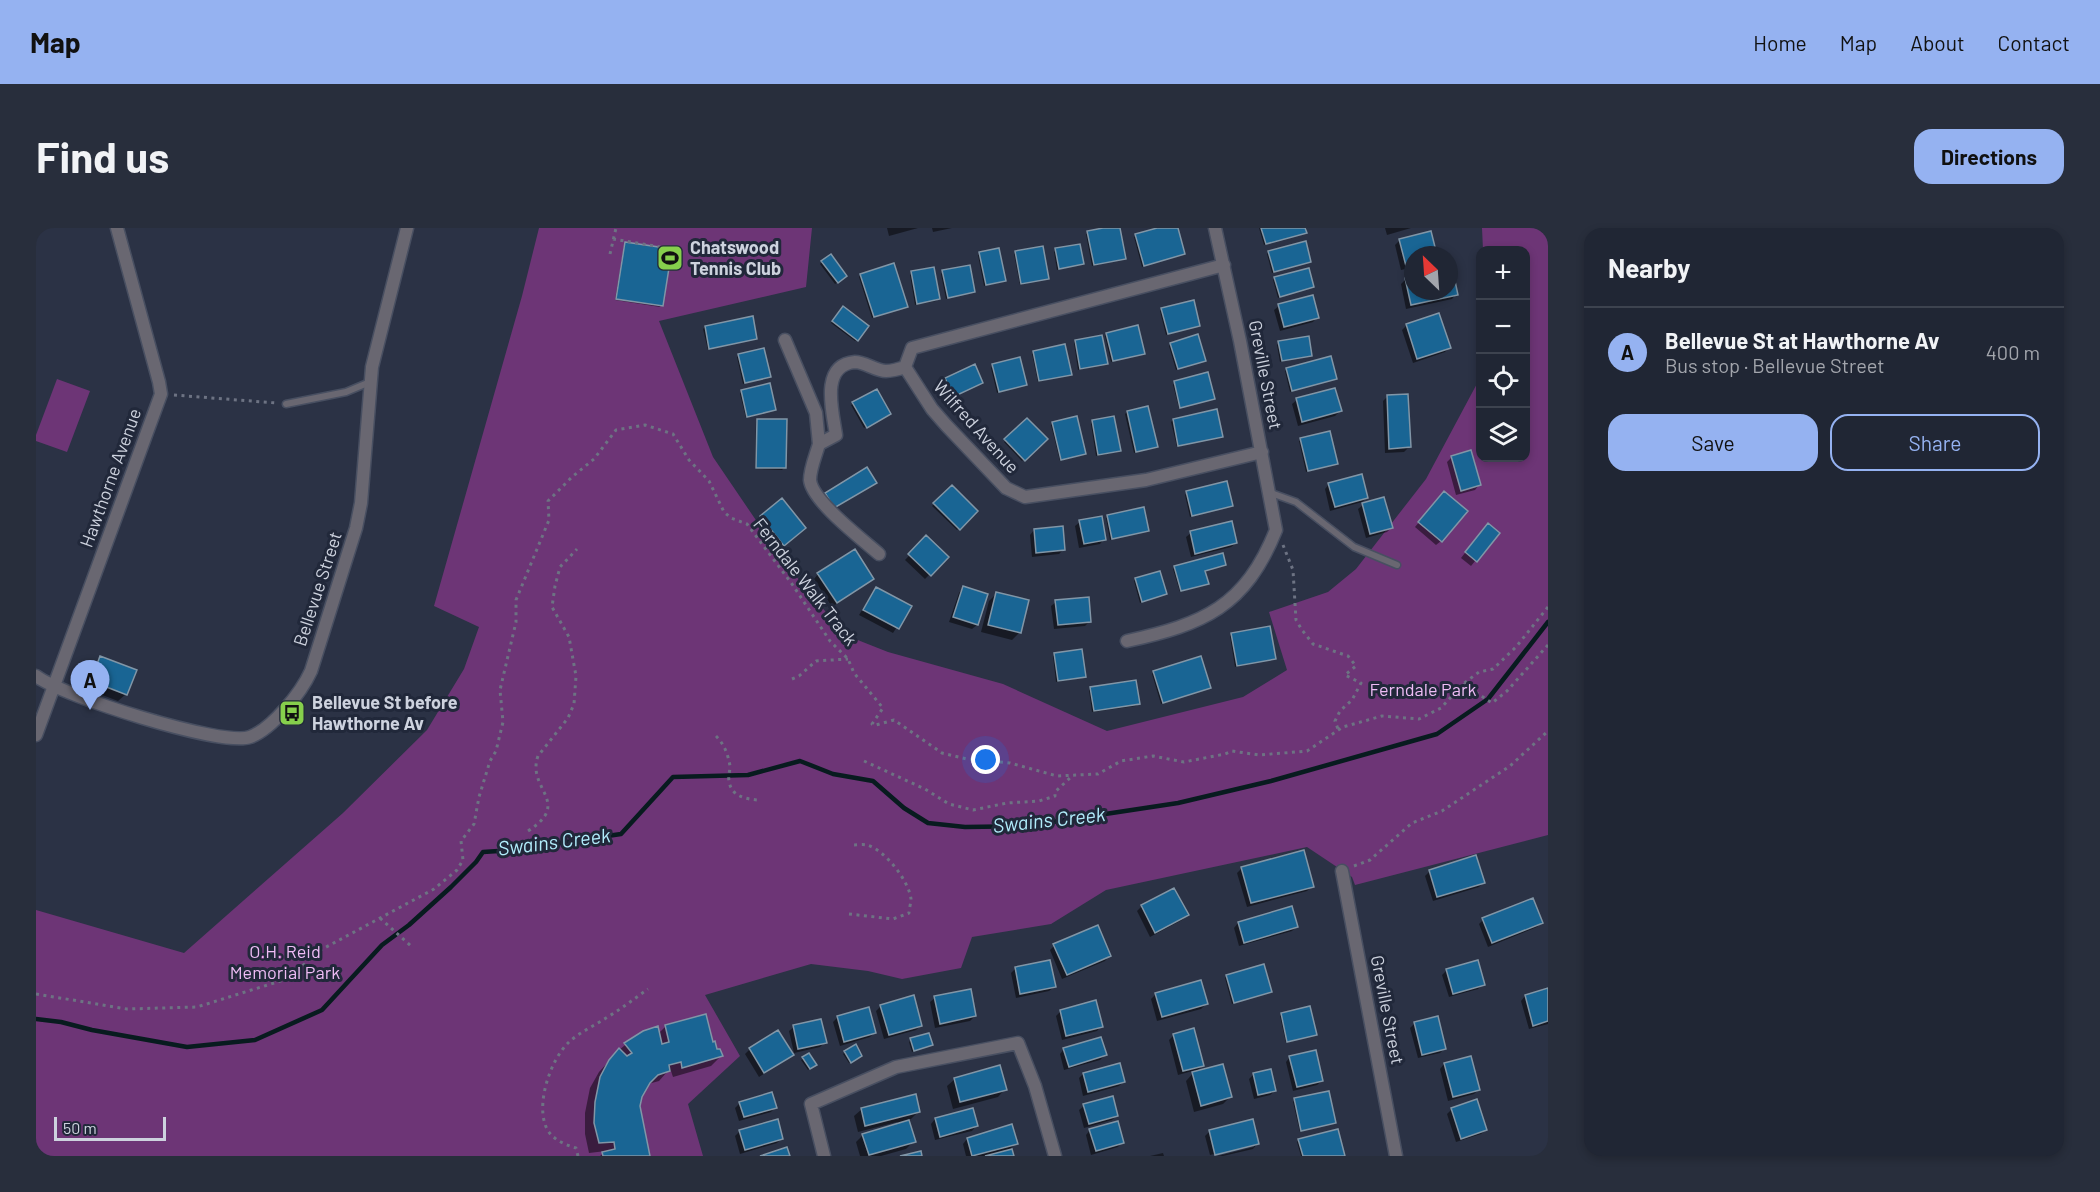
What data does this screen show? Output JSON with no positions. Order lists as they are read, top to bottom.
{
  "streets": {
    "street": [
      "Greville Street",
      "Wilfred Avenue",
      "Hawthorne Avenue",
      "Bellevue Street"
    ],
    "path": ["Ferndale Walk Track"]
  },
  "crossings": [
    ["Greville Street", "Wilfred Avenue"],
    ["Hawthorne Avenue", "Bellevue Street"]
  ],
  "water": ["Swains Creek"],
  "parks": ["Ferndale Park", "O.H. Reid Memorial Park"],
  "places": {
    "sports": ["Chatswood Tennis Club"],
    "bus stop": ["Bellevue St before Hawthorne Av"]
  },
  "scale_bar": "50 m",
  "north": "top left",
  "page": {
    "header": "Map",
    "nav": [
      "Home",
      "Map",
      "About",
      "Contact"
    ],
    "buttons": [
      "Directions",
      ["Save", "Share"]
    ],
    "title": "Find us",
    "heading": "Nearby",
    "map_buttons": ["+", "−"],
    "list": [
      {
        "mark": "A",
        "name": "Bellevue St at Hawthorne Av",
        "note": "Bus stop · Bellevue Street",
        "value": "400 m"
      }
    ],
    "pins": "A",
    "scale": "50 m"
  }
}
